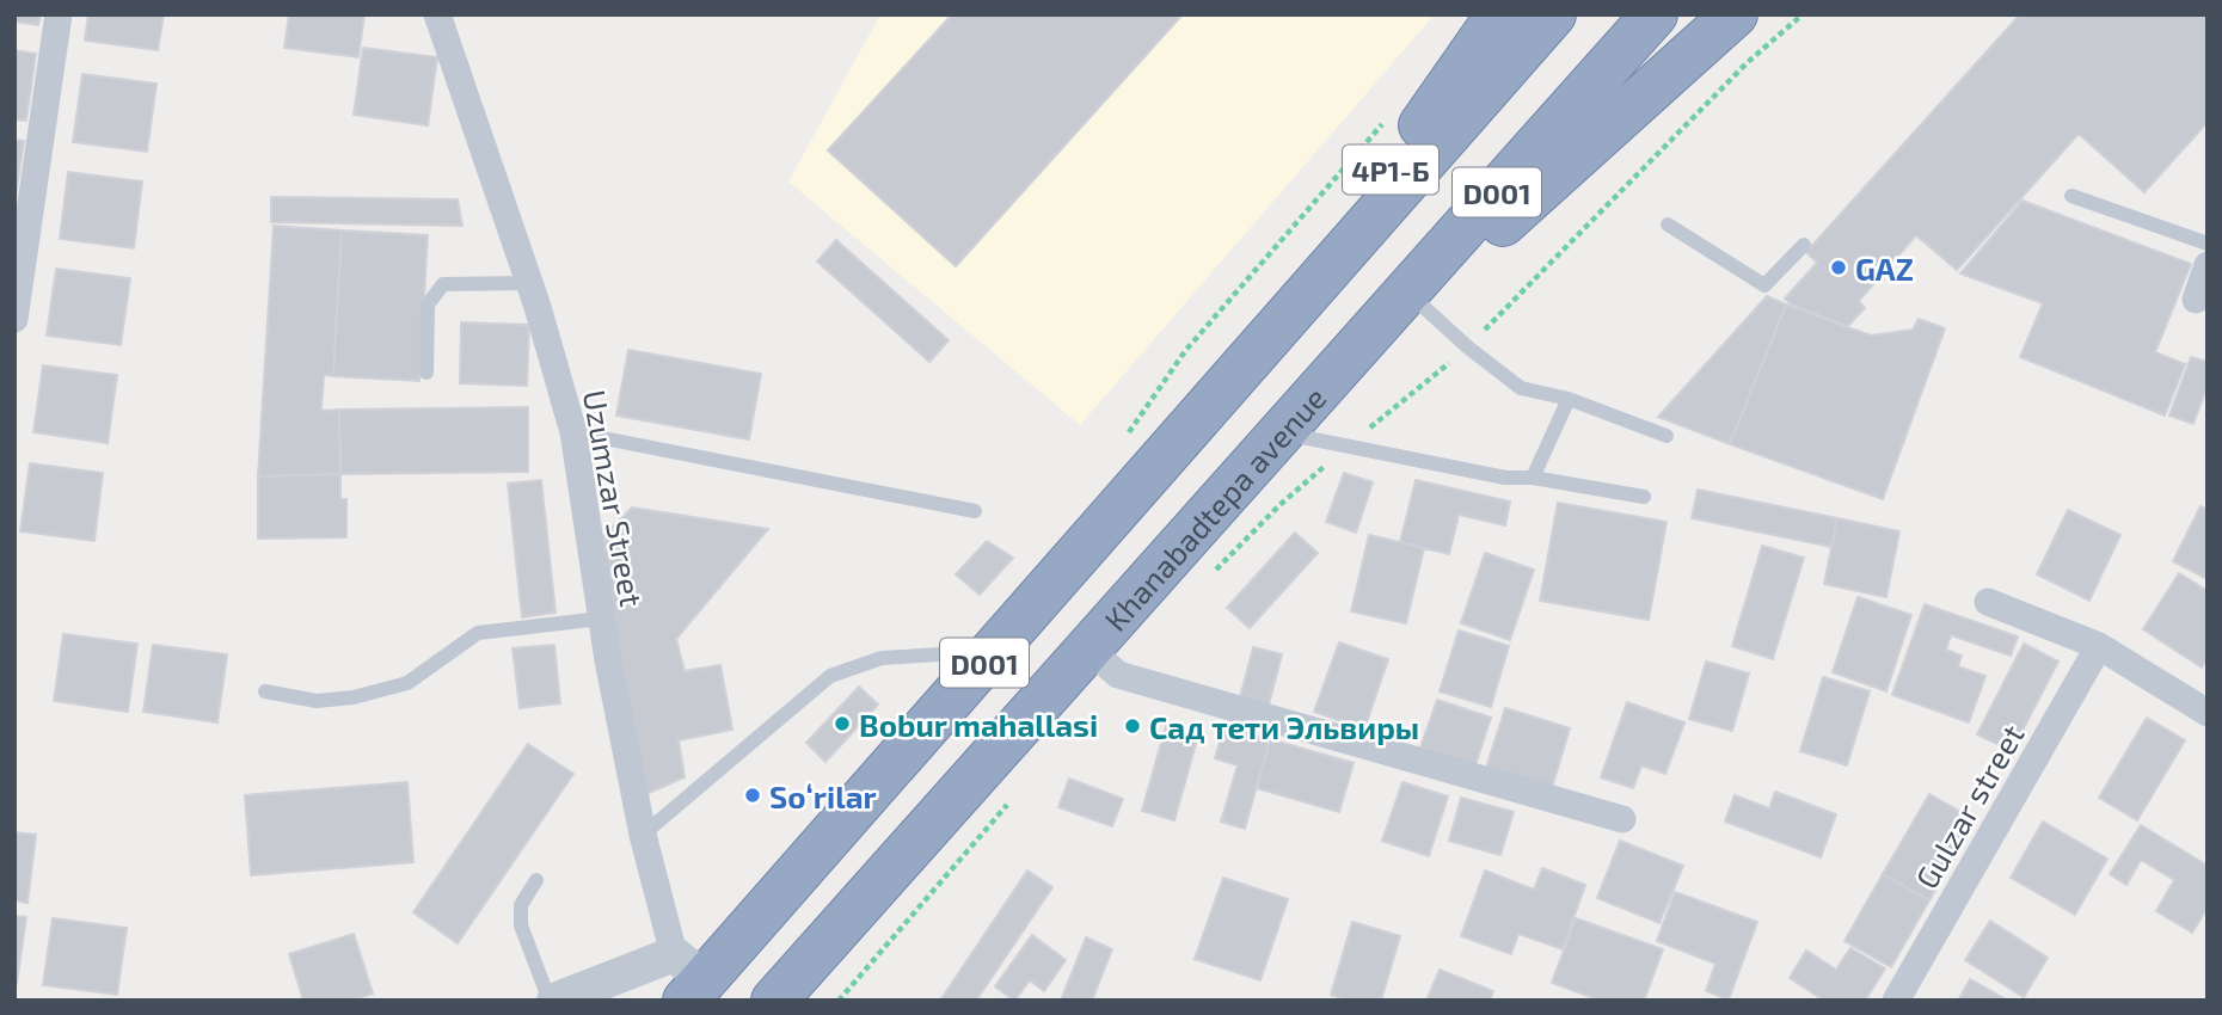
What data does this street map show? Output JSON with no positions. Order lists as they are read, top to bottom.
{
  "streets": {
    "highway": ["4Р1-Б", "D001", "Khanabadtepa avenue"],
    "street": ["Uzumzar Street", "Gulzar street"]
  },
  "crossings": [
    ["4Р1-Б", "D001"],
    ["D001", "Uzumzar Street"]
  ],
  "places": [
    "GAZ",
    "Bobur mahallasi",
    "Сад тети Эльвиры",
    "Soʻrilar"
  ]
}
